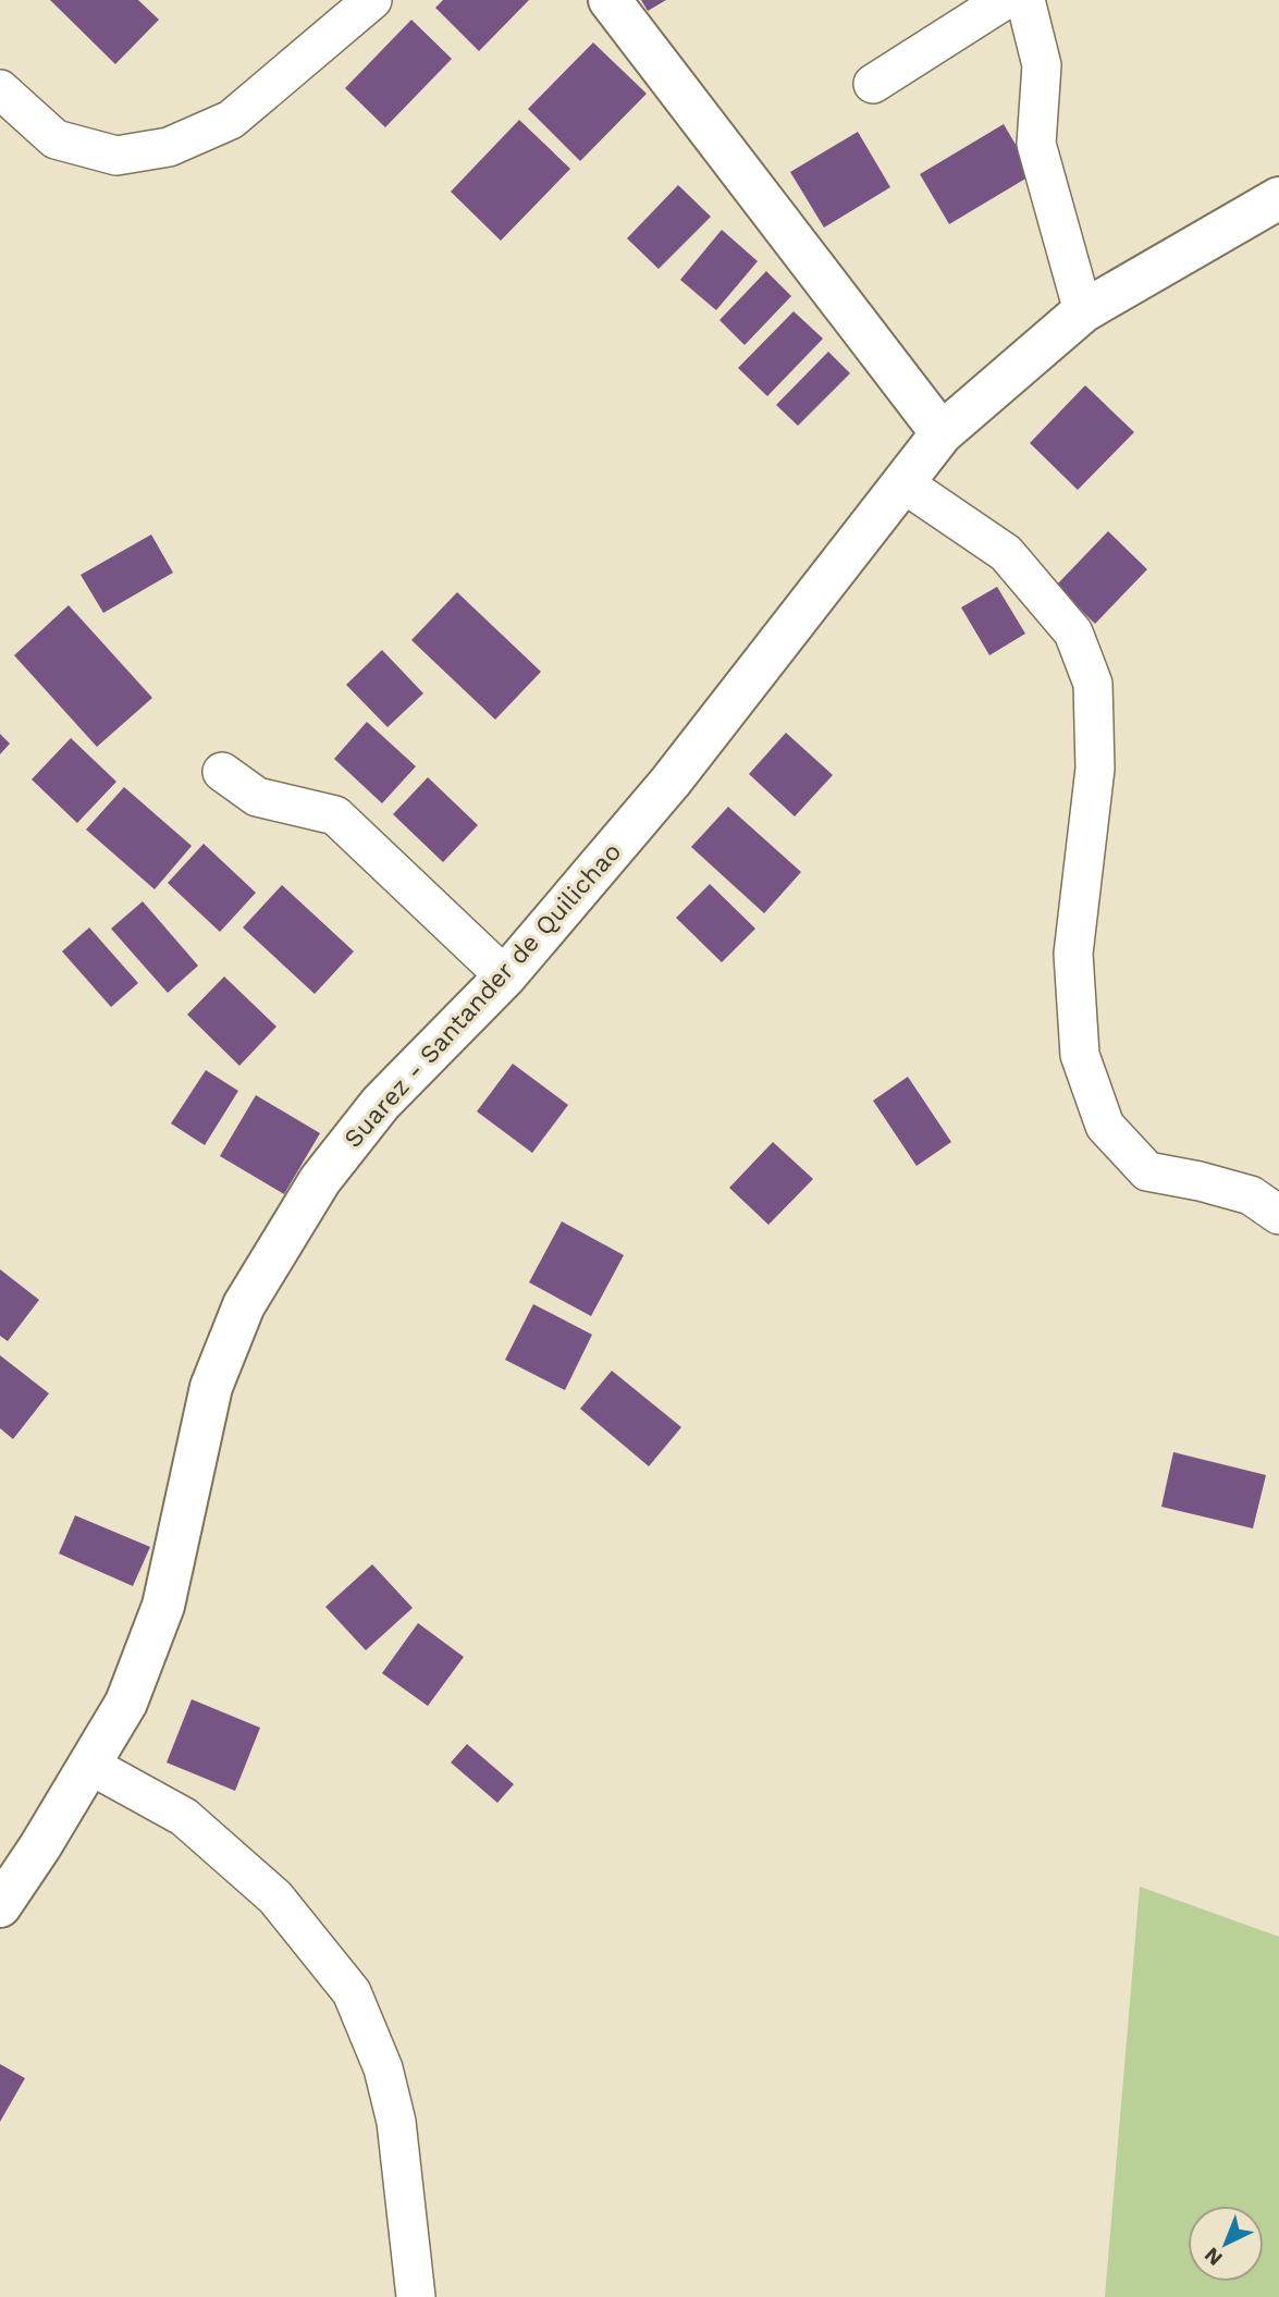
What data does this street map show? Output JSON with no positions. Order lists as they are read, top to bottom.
{
  "streets": {
    "main road": ["Suarez - Santander de Quilichao"]
  },
  "north": "bottom left"
}
